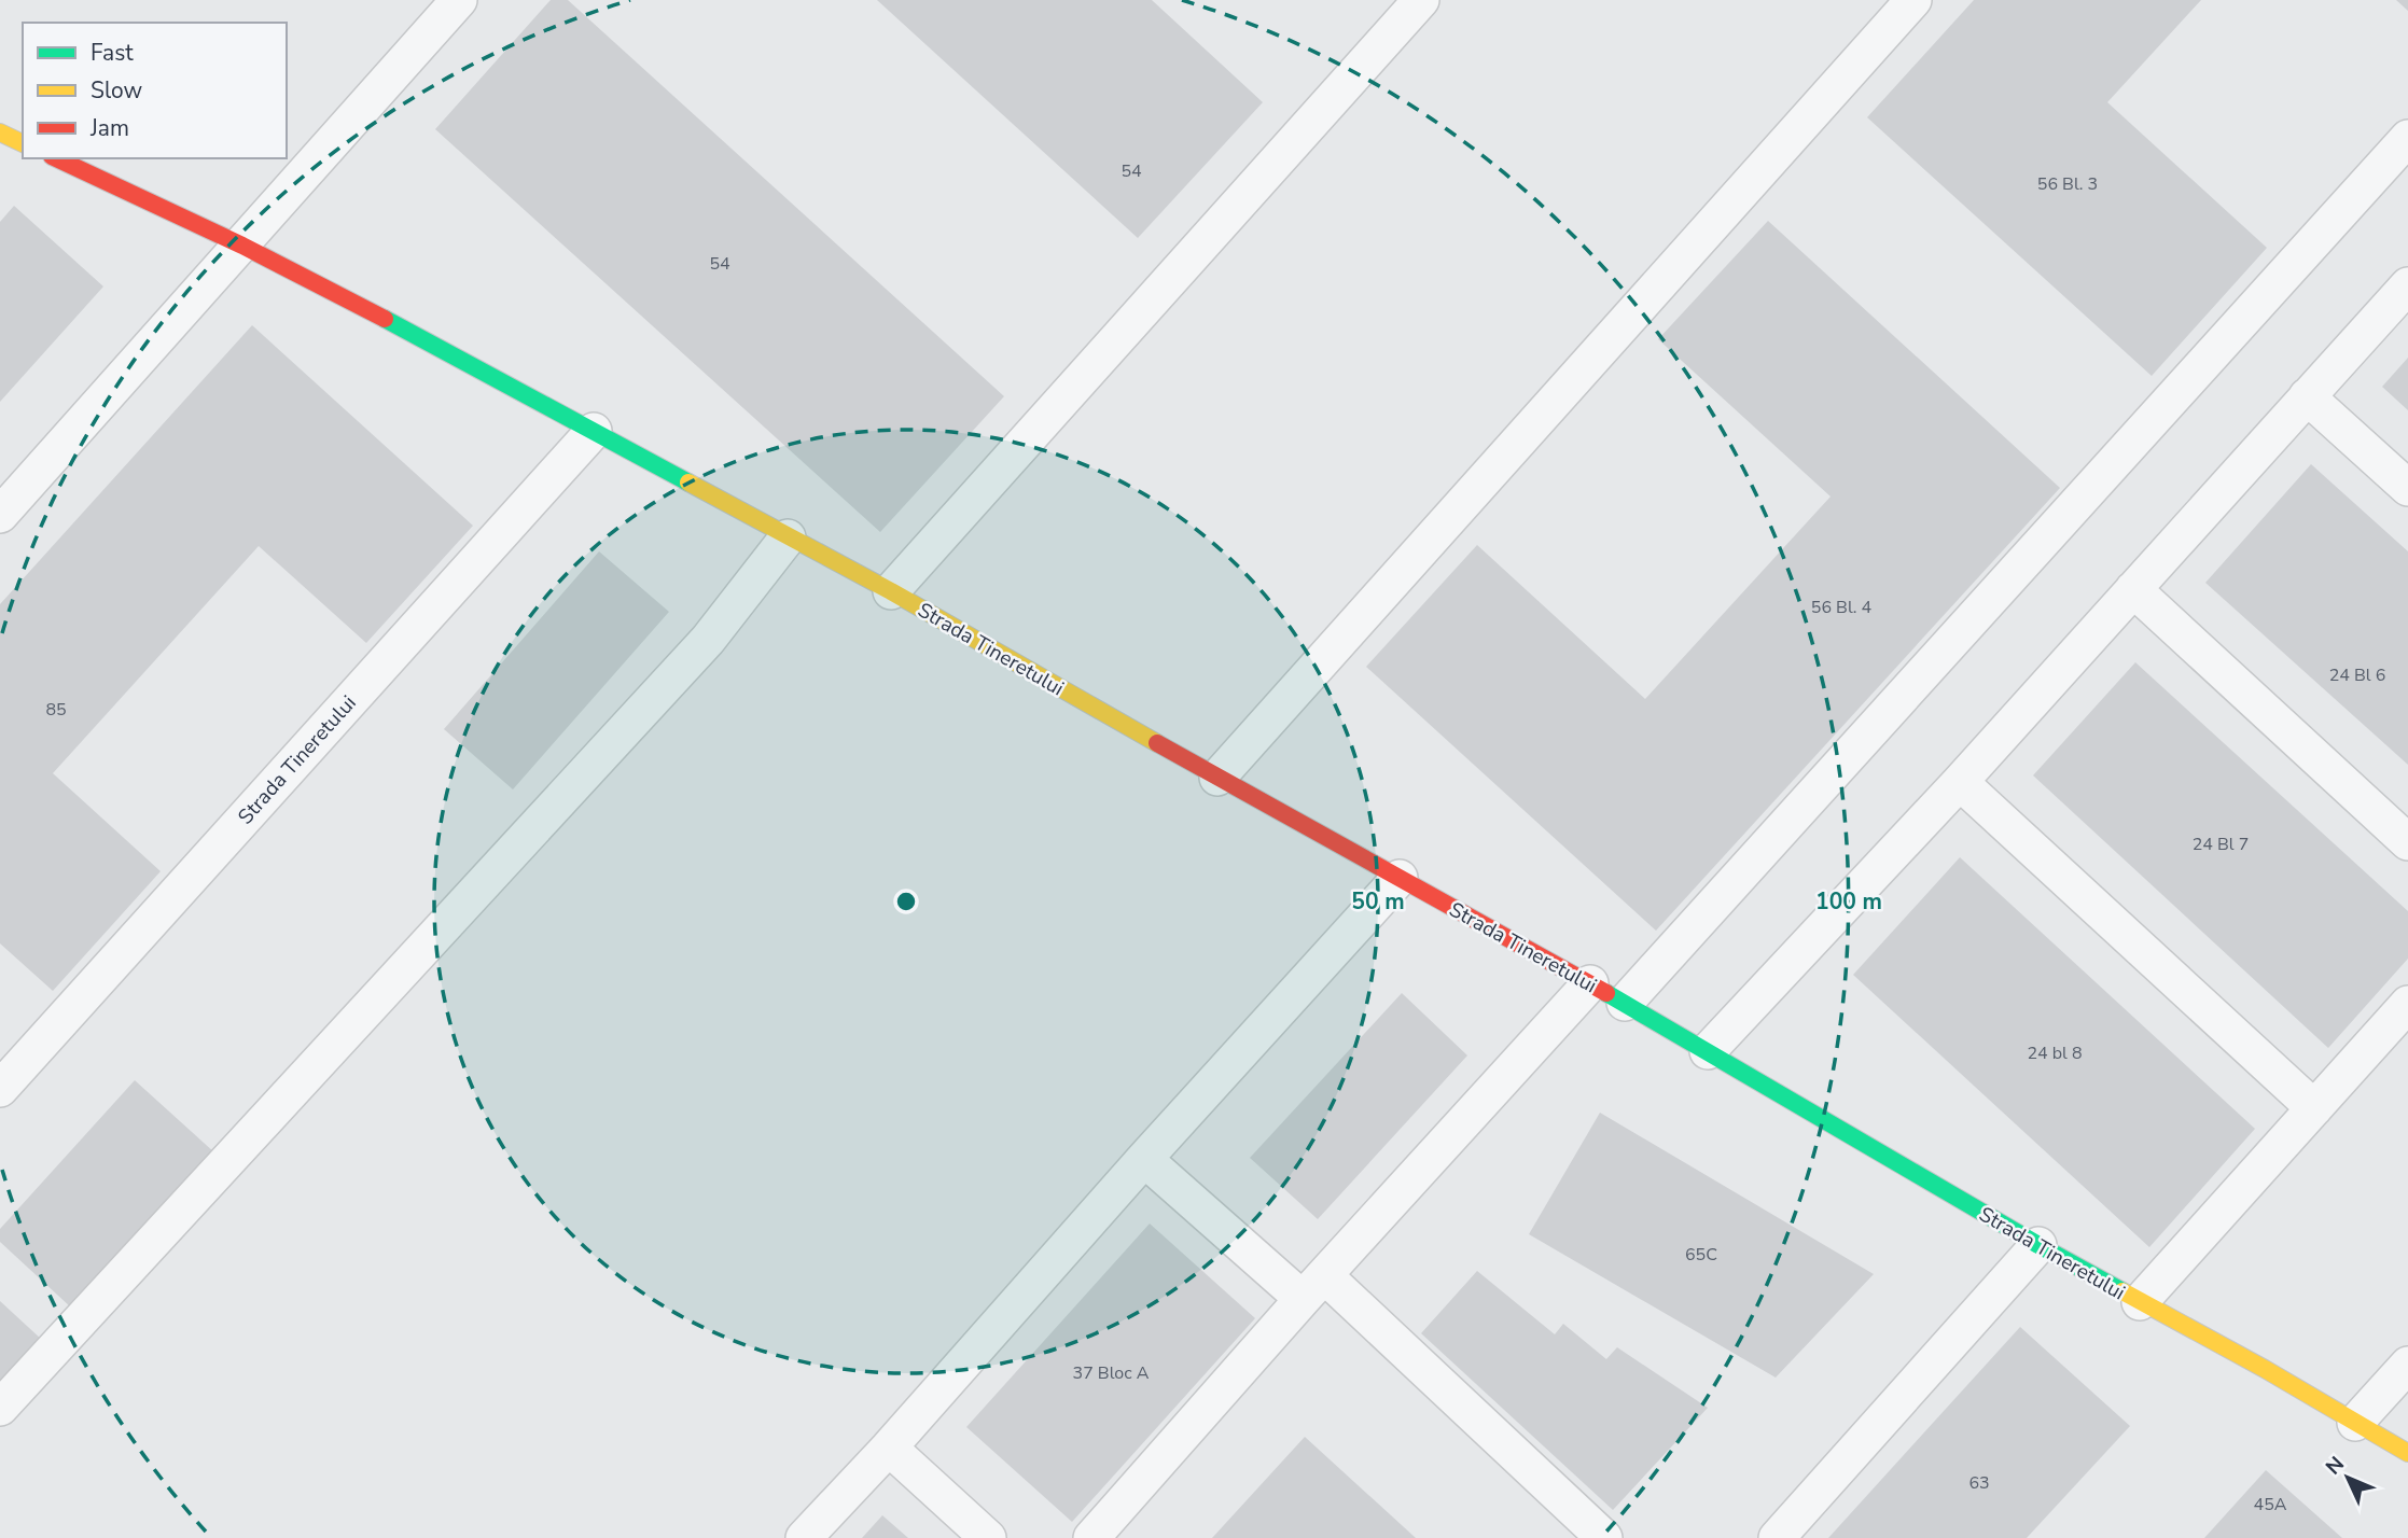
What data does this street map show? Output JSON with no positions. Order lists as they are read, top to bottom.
{
  "streets": {
    "street": ["Strada Tineretului"]
  },
  "house_numbers": [
    "54",
    "56 Bl. 3",
    "54",
    "56 Bl. 4",
    "24 Bl 6",
    "85",
    "24 Bl 7",
    "24 bl 8",
    "65C",
    "37 Bloc A",
    "63",
    "45A"
  ],
  "legend": ["Fast", "Slow", "Jam"],
  "north": "top left",
  "rings": ["50 m", "100 m"]
}
